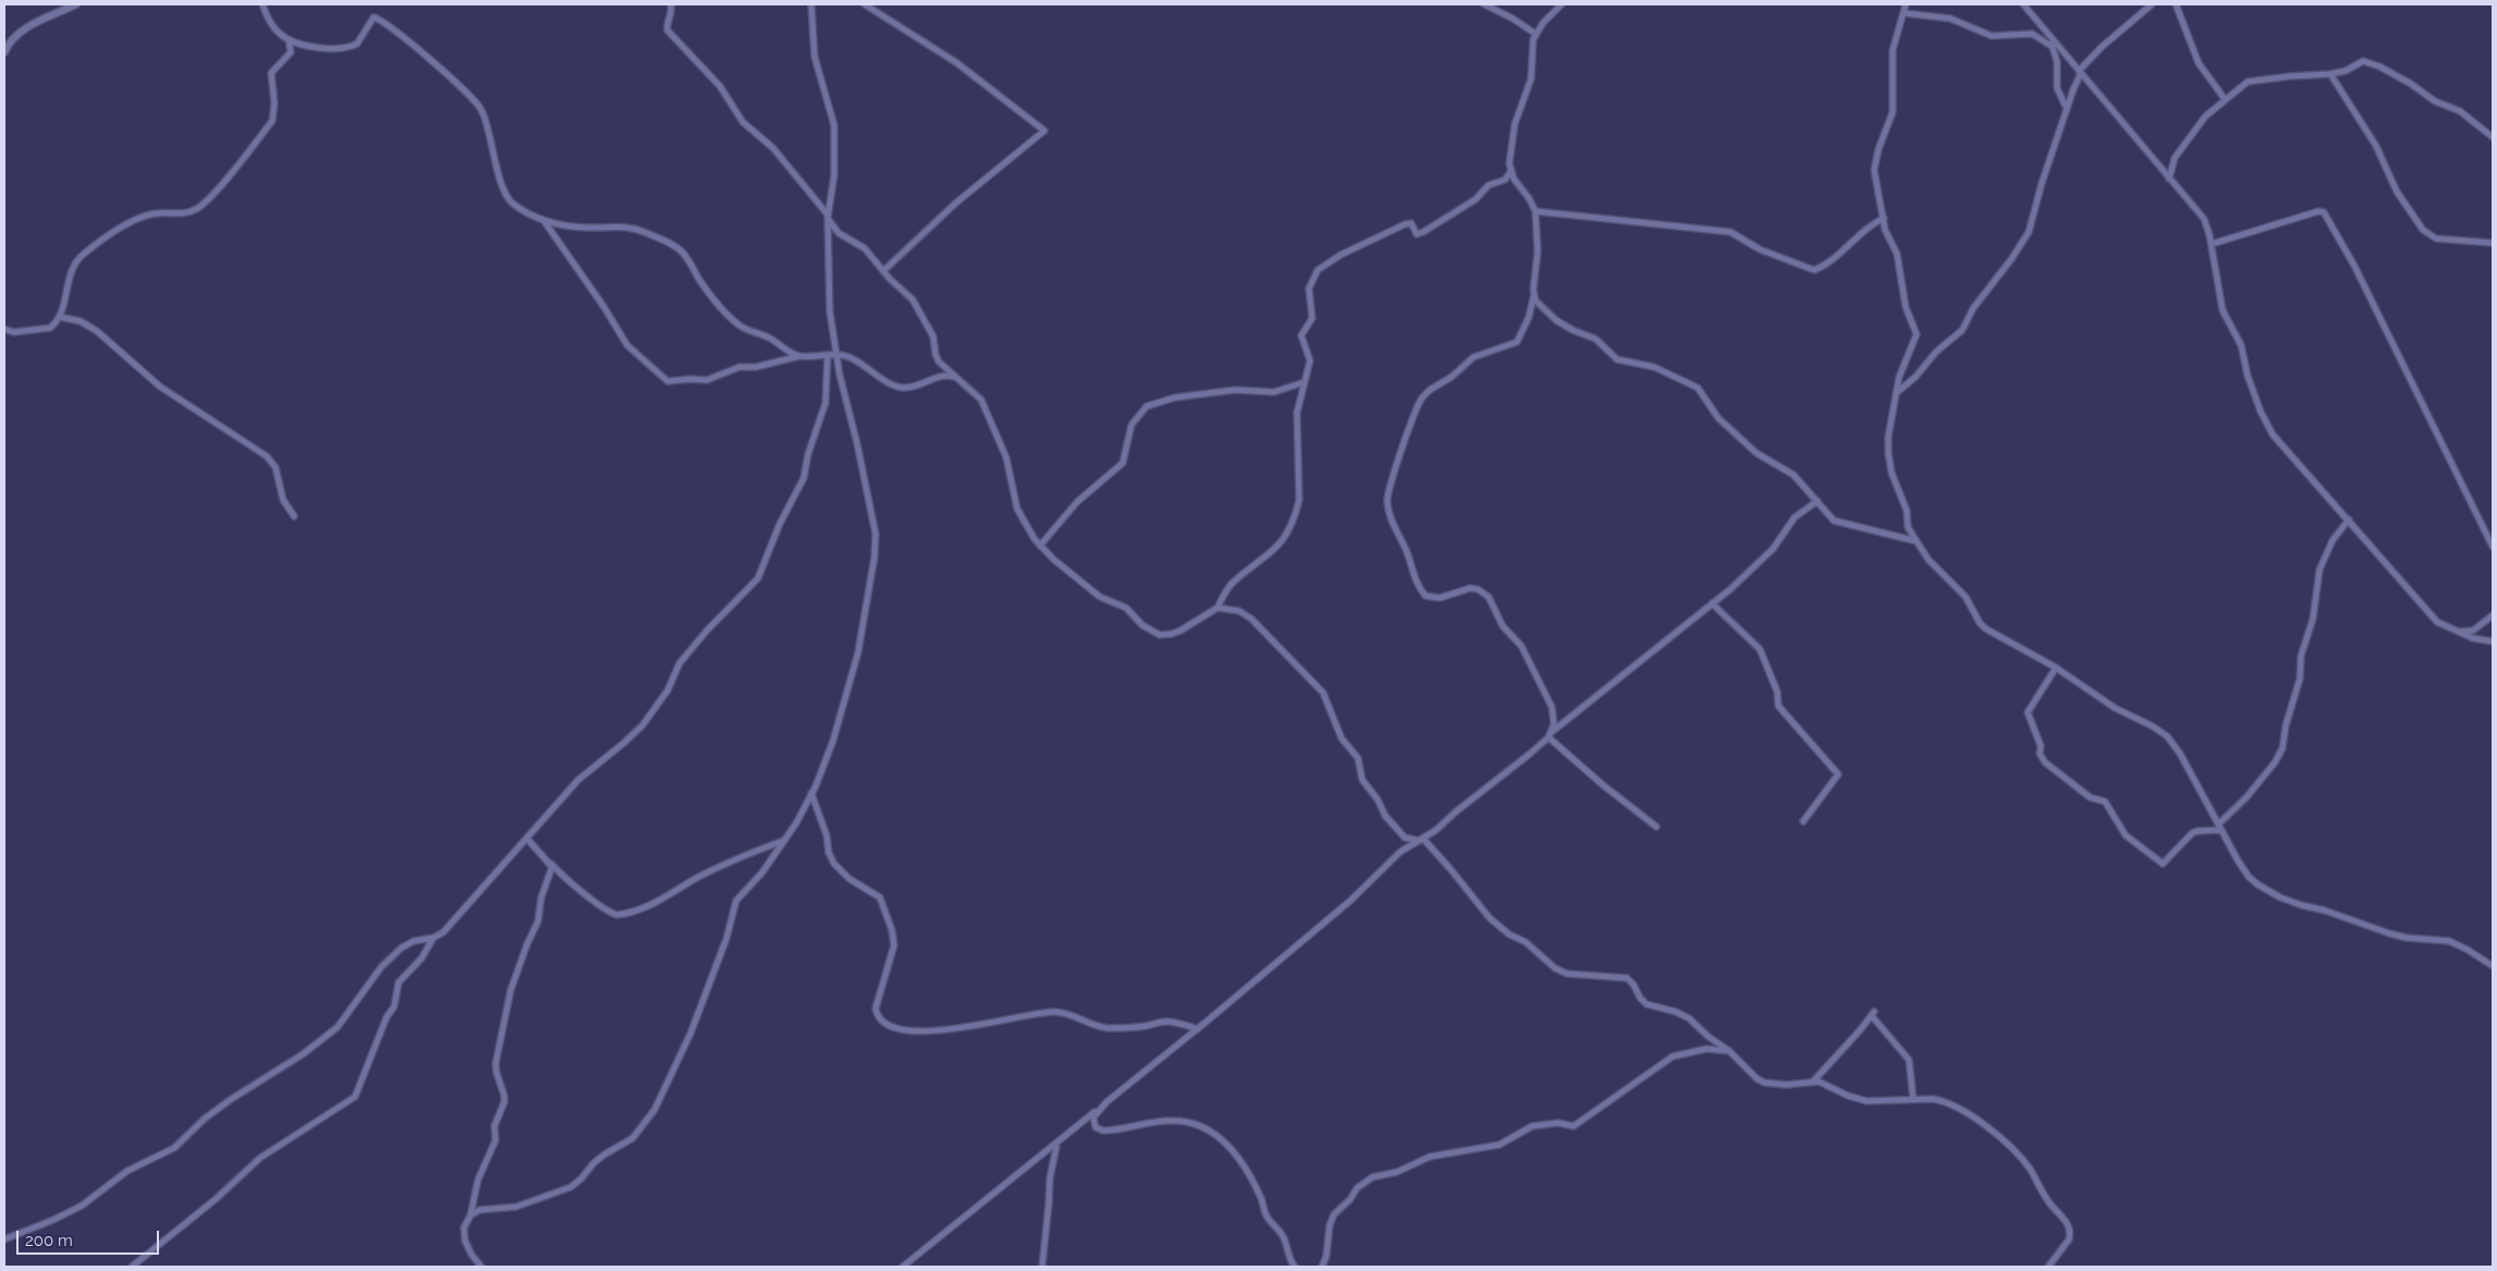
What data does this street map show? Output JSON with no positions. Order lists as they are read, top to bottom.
{
  "scale_bar": "200 m"
}
